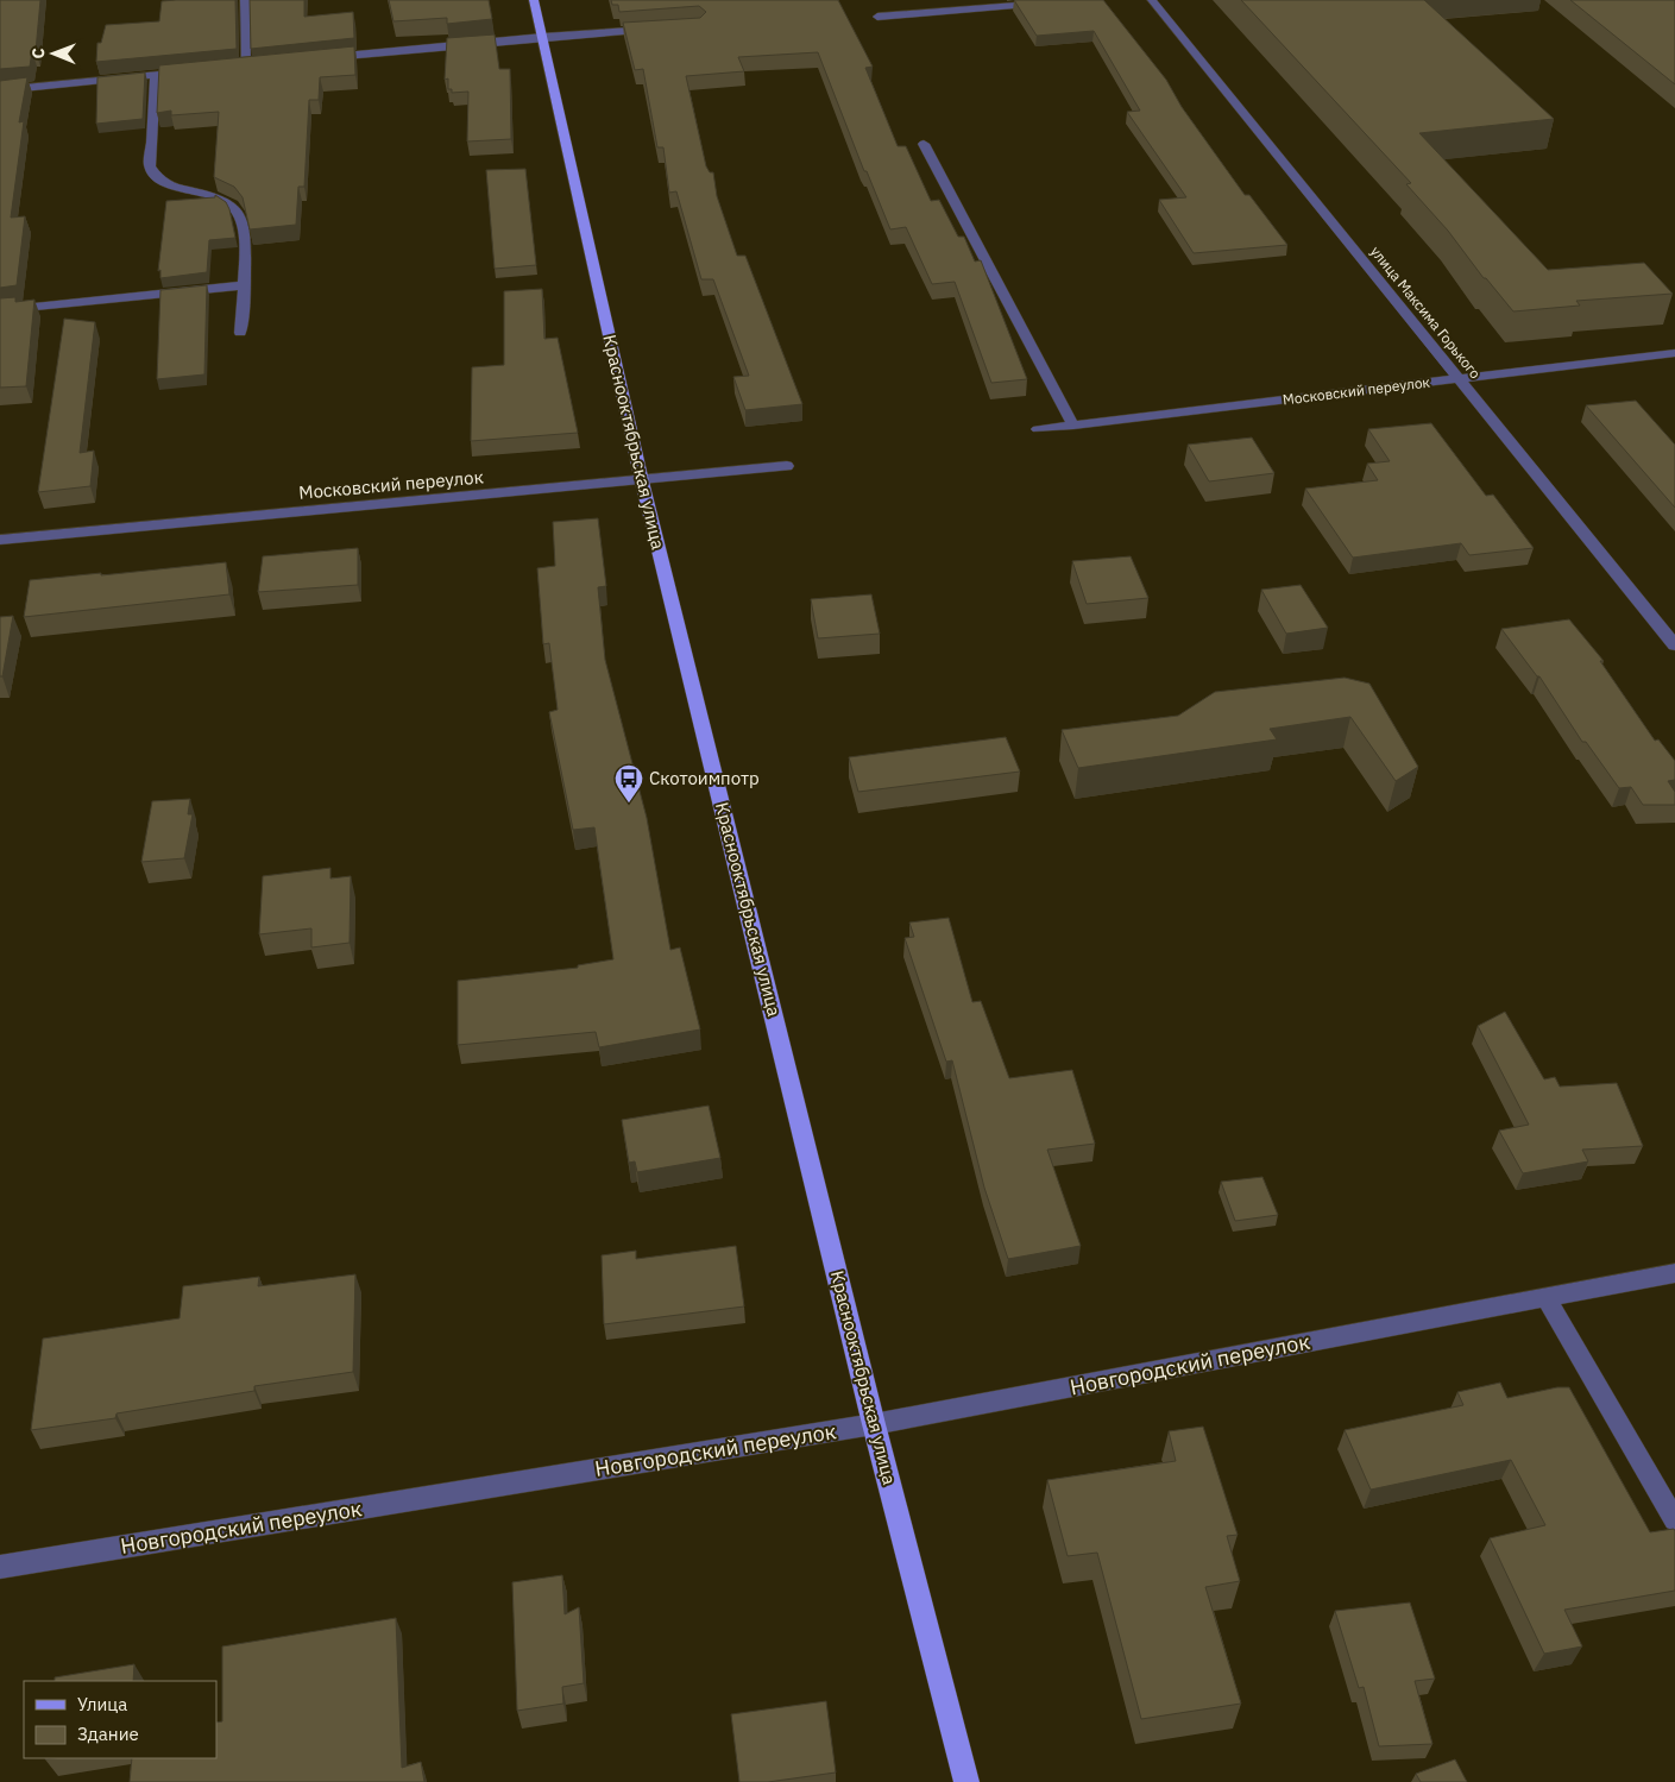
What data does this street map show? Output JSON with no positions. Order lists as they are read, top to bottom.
{
  "streets": {
    "main road": ["Краснооктябрьская улица"],
    "street": ["улица Максима Горького", "Московский переулок", "Новгородский переулок"]
  },
  "crossings": [
    ["улица Максима Горького", "Московский переулок"],
    ["Московский переулок", "Краснооктябрьская улица"],
    ["Краснооктябрьская улица", "Новгородский переулок"]
  ],
  "places": {
    "bus stop": ["Скотоимпотр"]
  },
  "legend": ["Улица", "Здание"],
  "north": "left"
}
